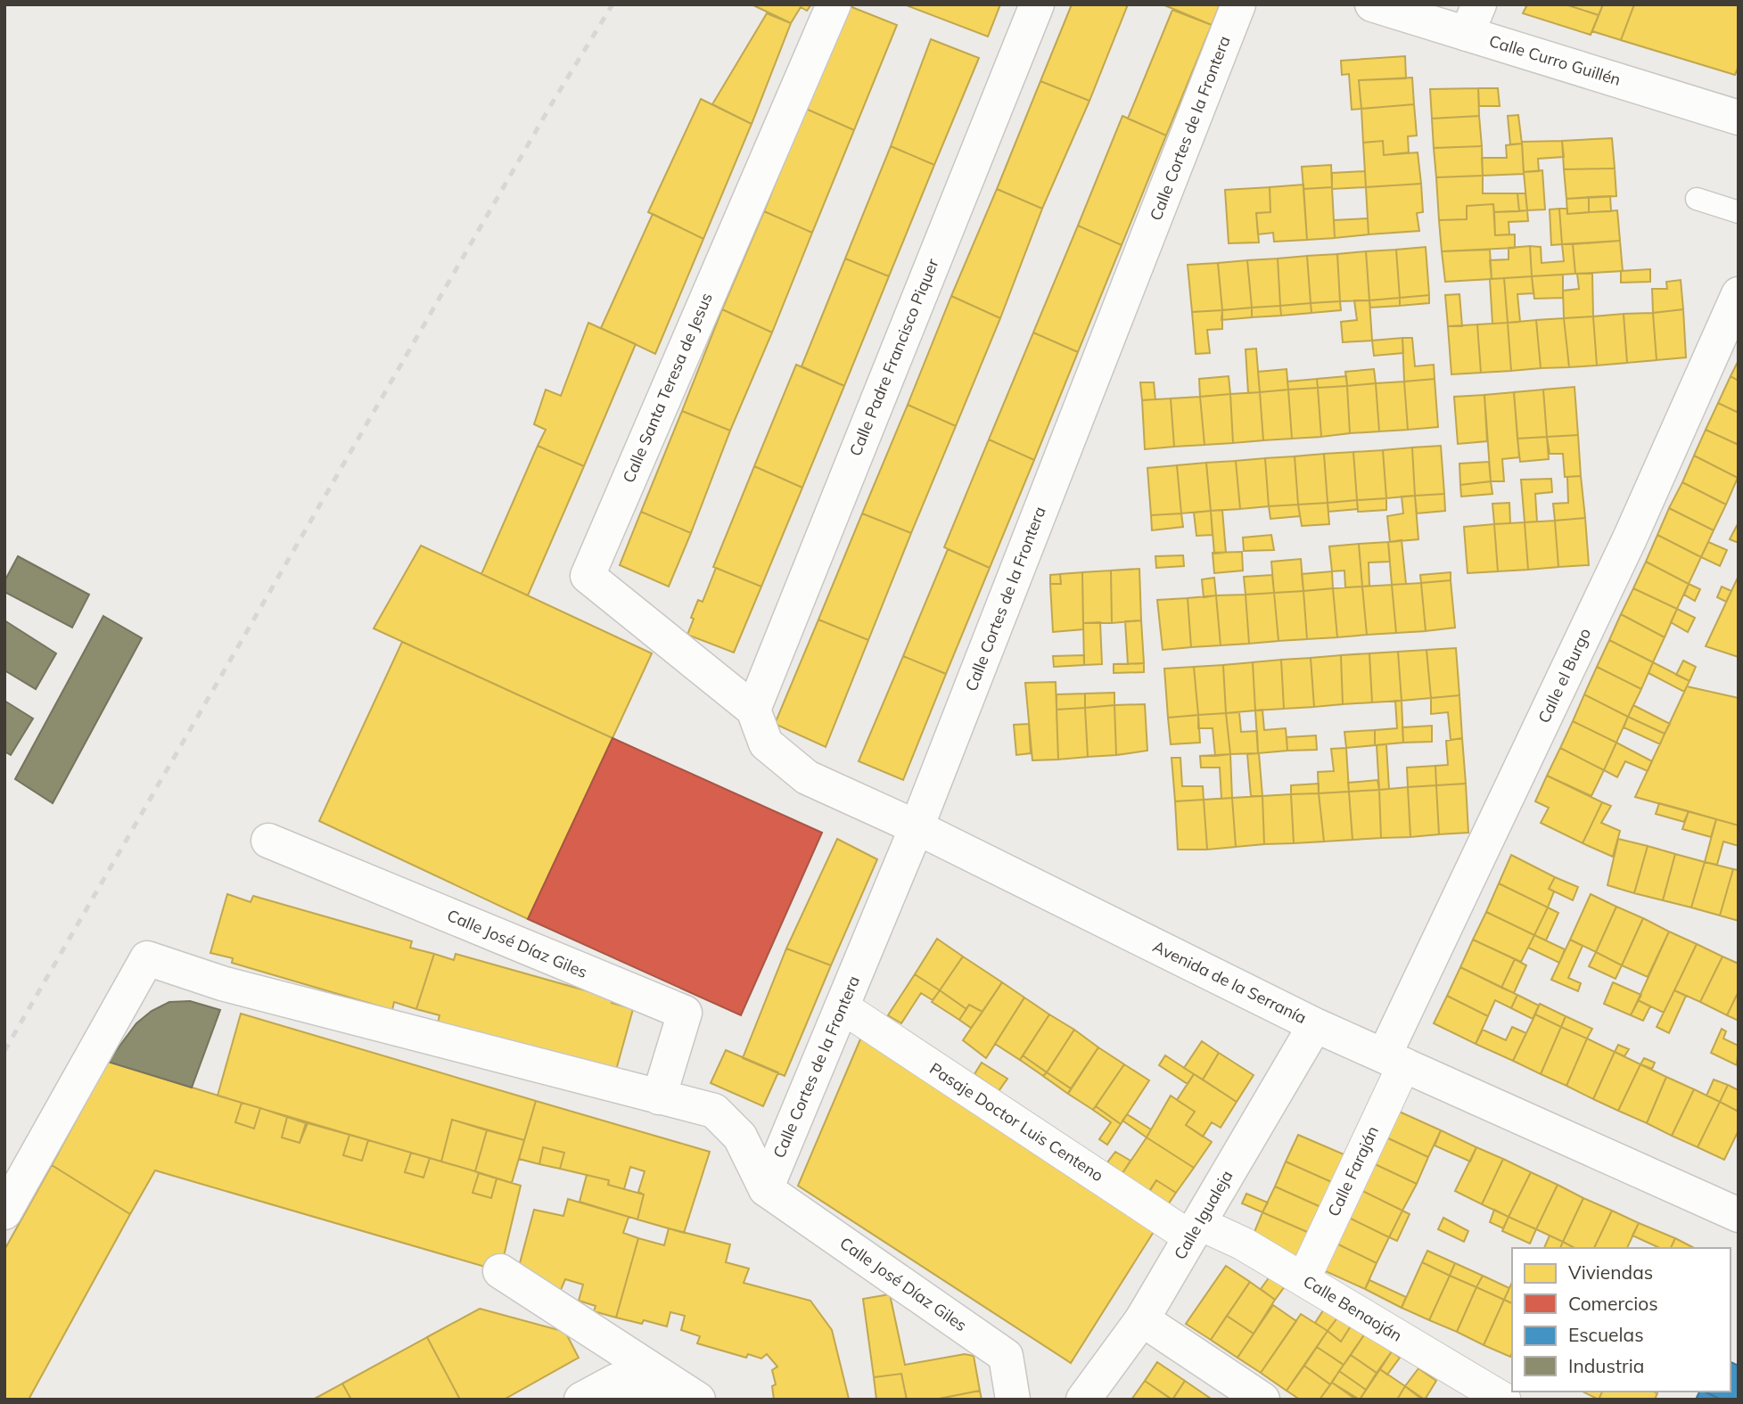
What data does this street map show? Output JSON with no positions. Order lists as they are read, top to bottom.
{
  "streets": {
    "street": [
      "Calle Curro Guillén",
      "Calle Cortes de la Frontera",
      "Calle Padre Francisco Piquer",
      "Calle Santa Teresa de Jesus",
      "Calle el Burgo",
      "Calle José Díaz Giles",
      "Avenida de la Serranía",
      "Pasaje Doctor Luis Centeno",
      "Calle Faraján",
      "Calle Igualeja",
      "Calle Benaoján"
    ]
  },
  "crossings": [
    ["Calle Cortes de la Frontera", "Calle José Díaz Giles"],
    ["Calle Cortes de la Frontera", "Avenida de la Serranía"],
    ["Calle Cortes de la Frontera", "Pasaje Doctor Luis Centeno"],
    ["Calle Padre Francisco Piquer", "Calle Santa Teresa de Jesus"],
    ["Calle Padre Francisco Piquer", "Avenida de la Serranía"],
    ["Calle Santa Teresa de Jesus", "Avenida de la Serranía"],
    ["Calle el Burgo", "Avenida de la Serranía"],
    ["Calle el Burgo", "Calle Faraján"],
    ["Avenida de la Serranía", "Calle Faraján"],
    ["Avenida de la Serranía", "Calle Igualeja"],
    ["Pasaje Doctor Luis Centeno", "Calle Igualeja"],
    ["Pasaje Doctor Luis Centeno", "Calle Benaoján"],
    ["Calle Faraján", "Calle Benaoján"],
    ["Calle Igualeja", "Calle Benaoján"]
  ],
  "legend": [
    "Viviendas",
    "Comercios",
    "Escuelas",
    "Industria"
  ]
}
